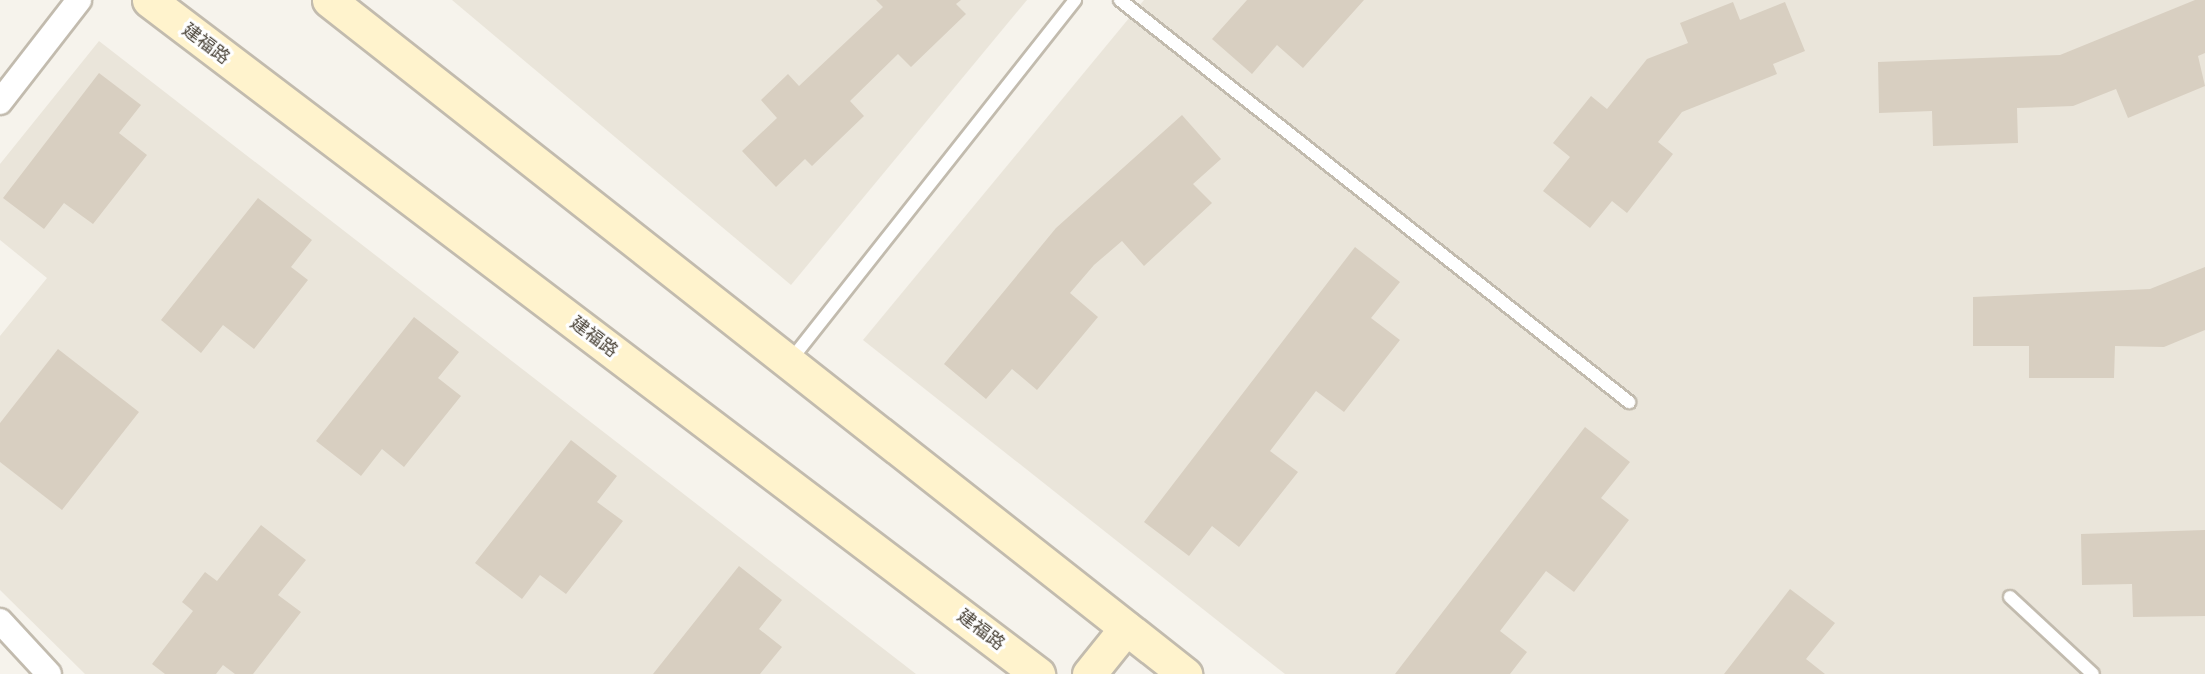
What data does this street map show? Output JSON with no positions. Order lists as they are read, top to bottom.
{
  "streets": {
    "main road": ["建福路"]
  }
}
